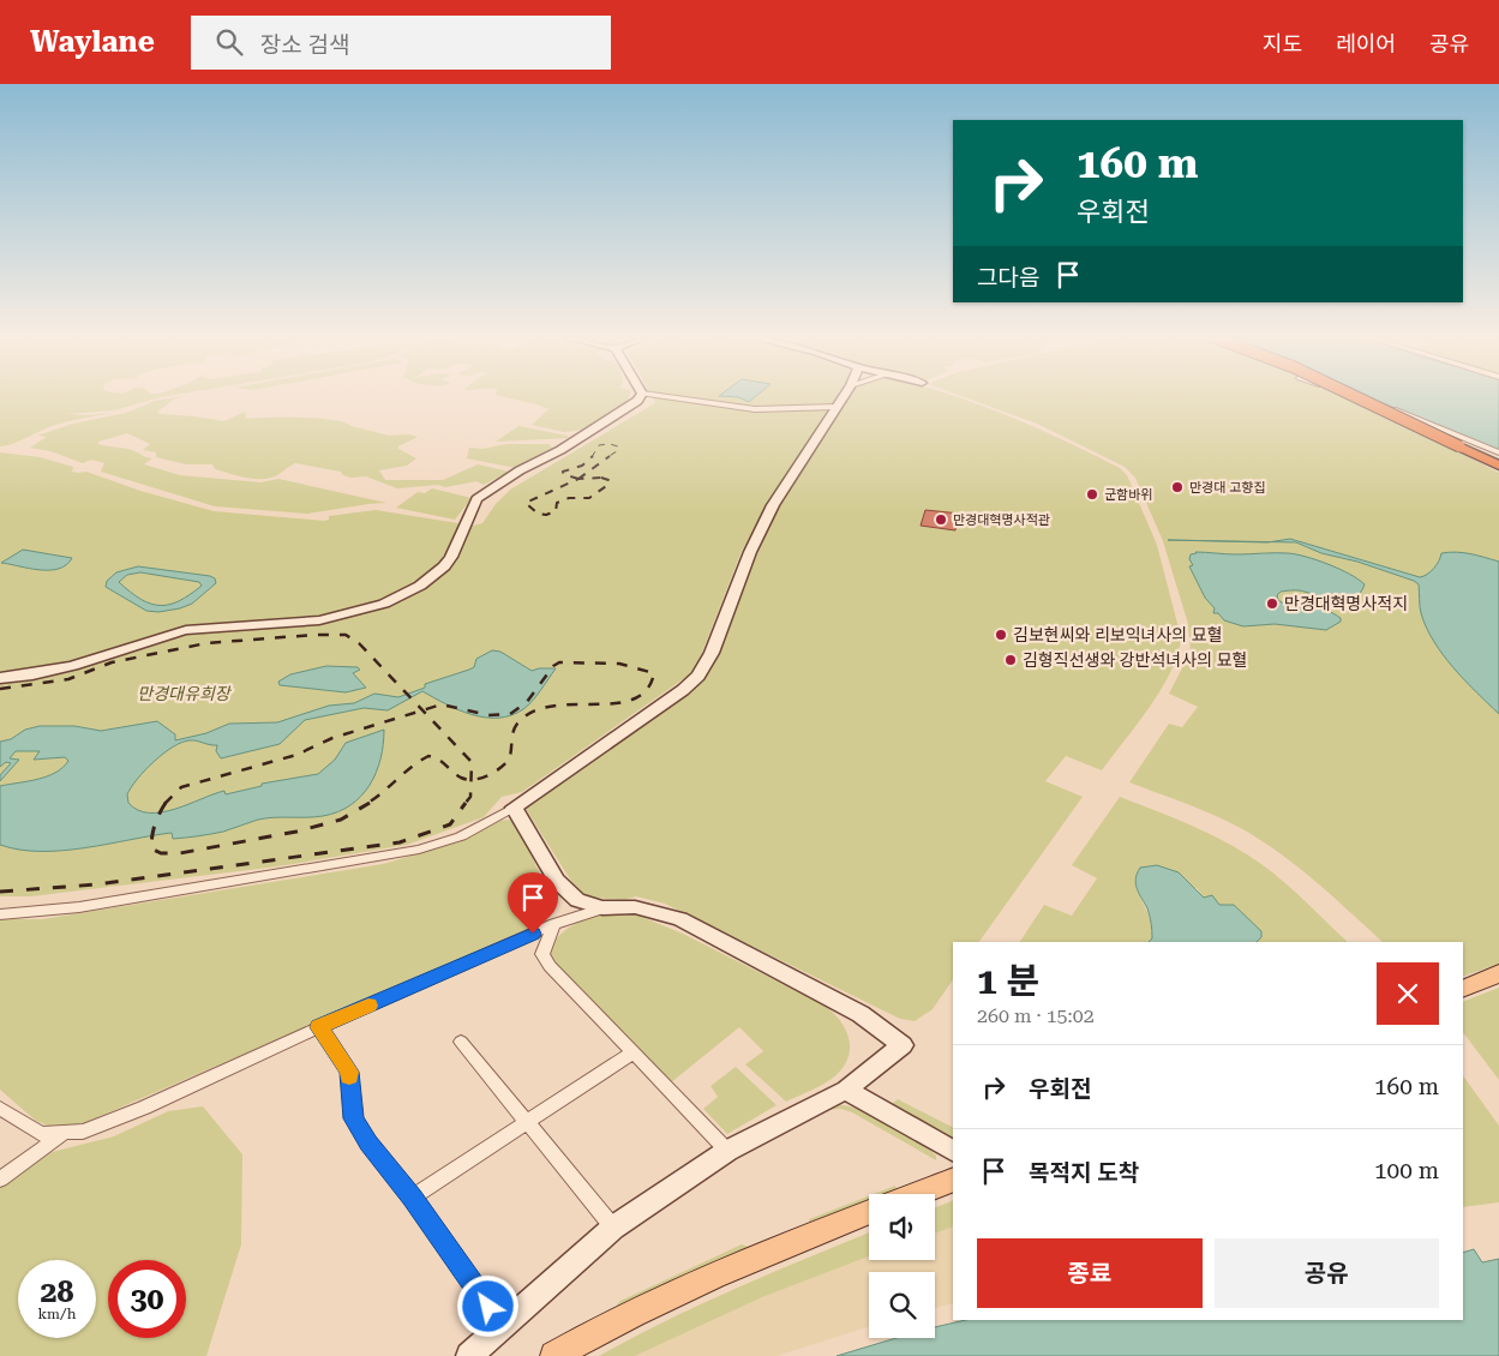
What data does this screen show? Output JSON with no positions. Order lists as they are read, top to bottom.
{
  "parks": ["만경대유희장"],
  "places": [
    "만경대 고향집",
    "군함바위",
    "만경대혁명사적관",
    "만경대혁명사적지",
    "김보현씨와 리보익녀사의 묘혈",
    "김형직선생와 강반석녀사의 묘혈"
  ],
  "page": {
    "header": "Waylane",
    "search": "장소 검색",
    "nav": ["지도", "레이어", "공유"],
    "turn": ["160 m", "우회전"],
    "then": "그다음",
    "heading": ["1 분", "260 m · 15:02"],
    "list": [
      {
        "name": "우회전",
        "value": "160 m"
      },
      {
        "name": "목적지 도착",
        "value": "100 m"
      }
    ],
    "buttons": ["종료", "공유"],
    "speed": "28 km/h",
    "limit": "30"
  }
}
